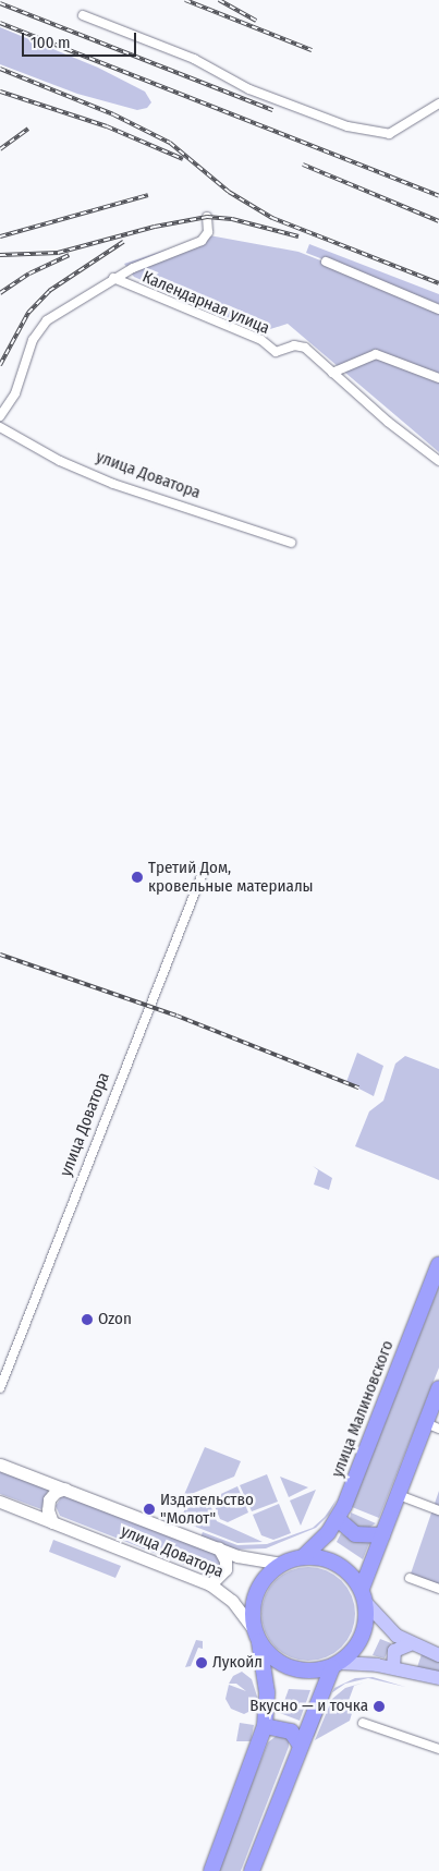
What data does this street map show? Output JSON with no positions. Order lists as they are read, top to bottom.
{
  "streets": {
    "highway": ["улица Малиновского"],
    "street": ["Календарная улица", "улица Доватора"]
  },
  "crossings": [
    ["улица Доватора", "улица Малиновского"]
  ],
  "places": [
    "Третий Дом, кровельные материалы",
    "Ozon",
    "Издательство \"Молот\"",
    "Лукойл",
    "Вкусно — и точка"
  ],
  "scale_bar": "100 m"
}
